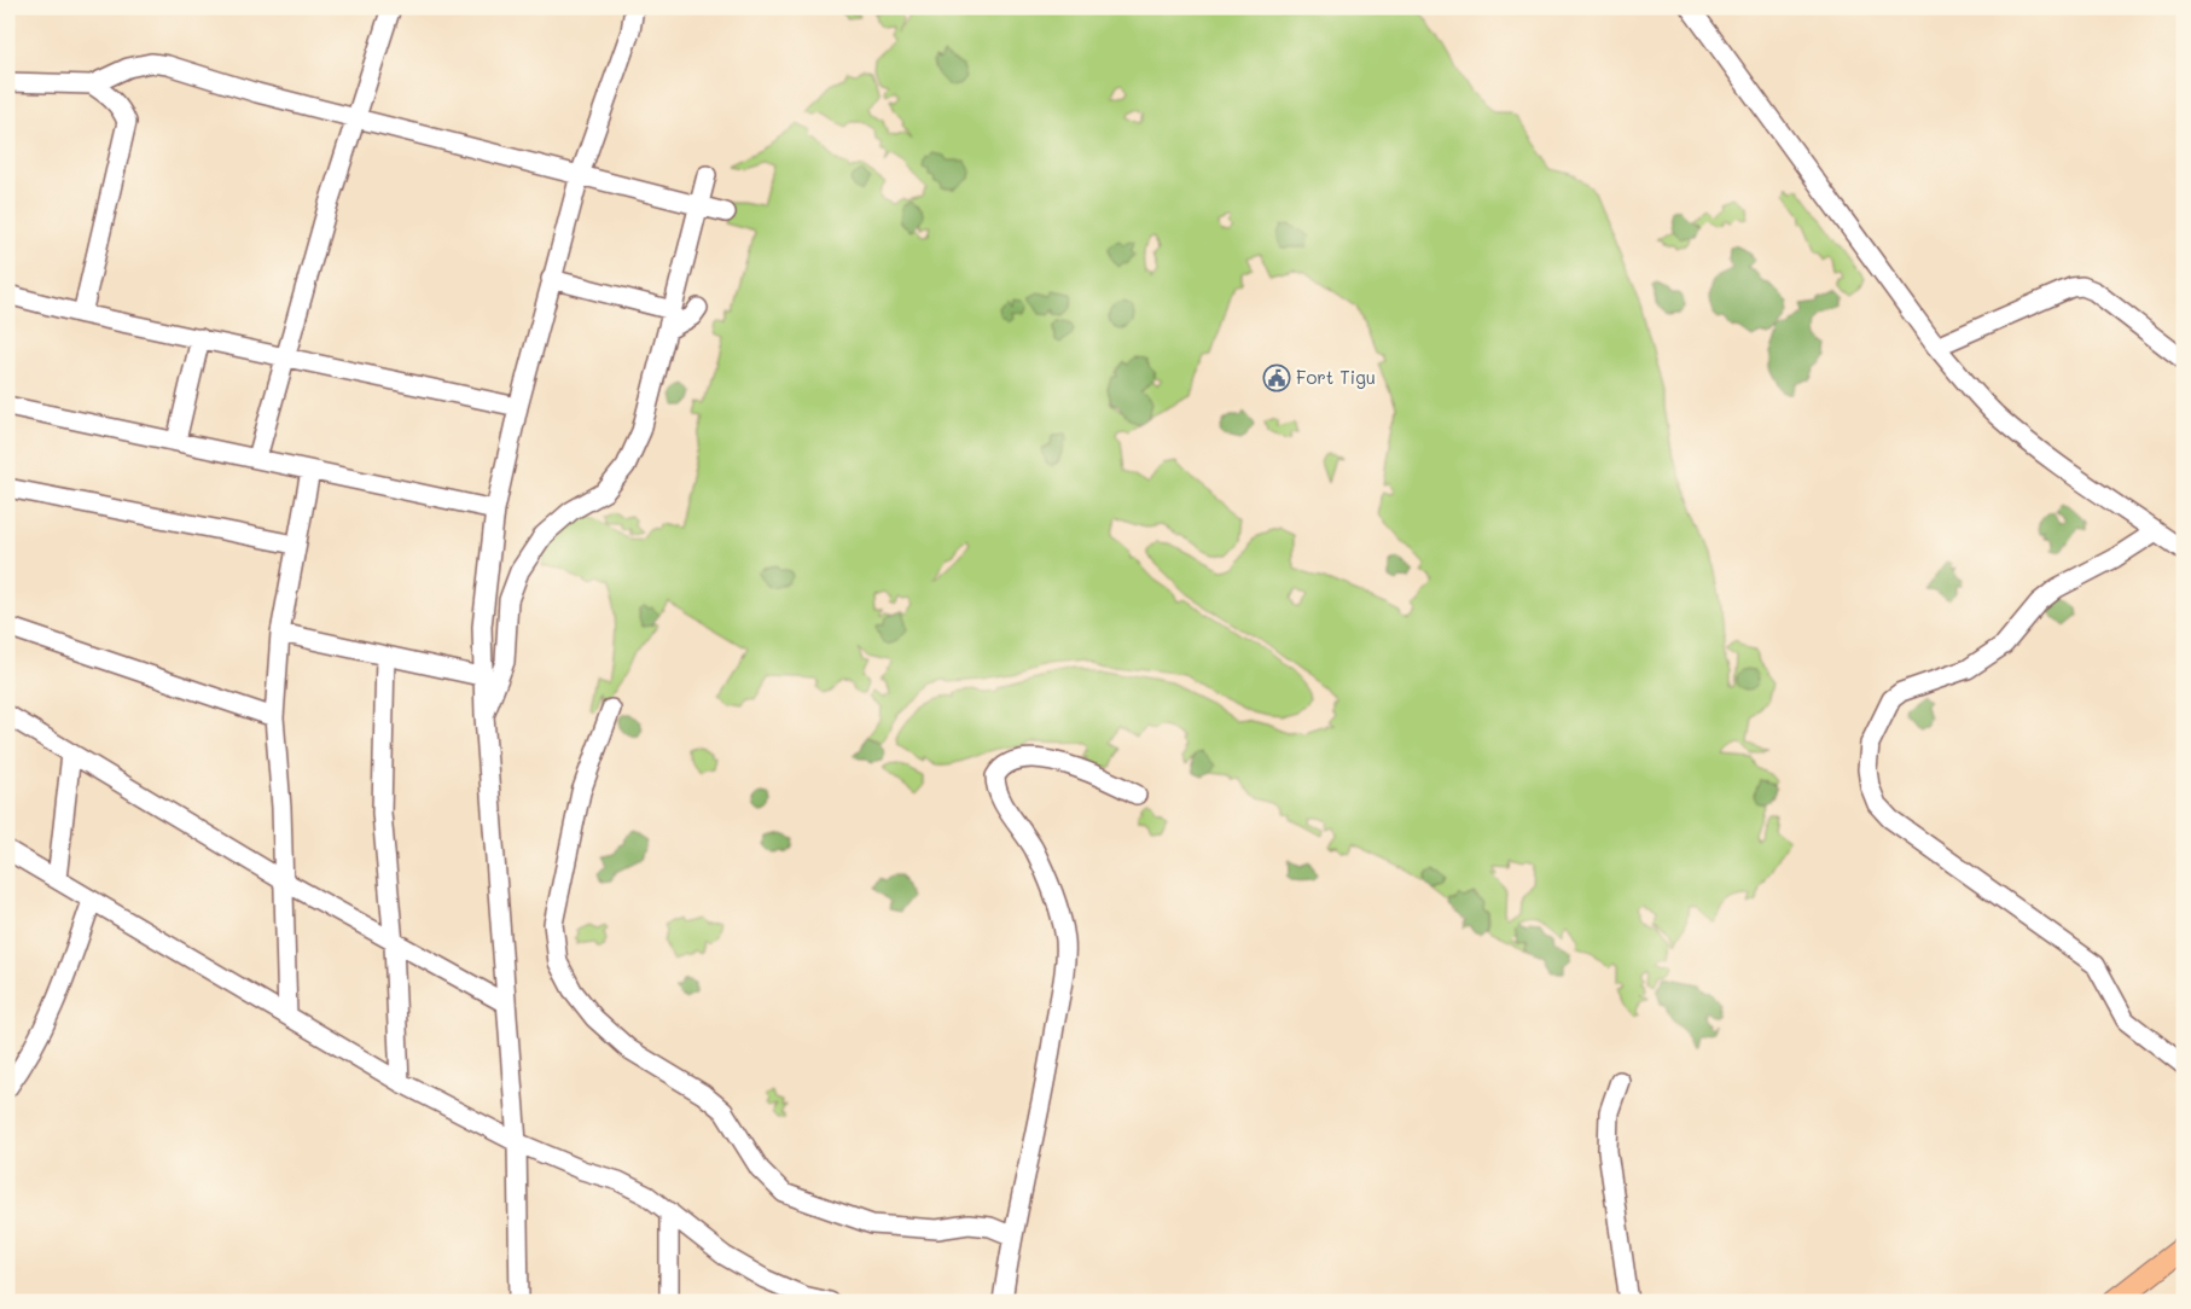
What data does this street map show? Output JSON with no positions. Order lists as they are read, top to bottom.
{
  "places": {
    "public building": ["Fort Tigu"]
  }
}
